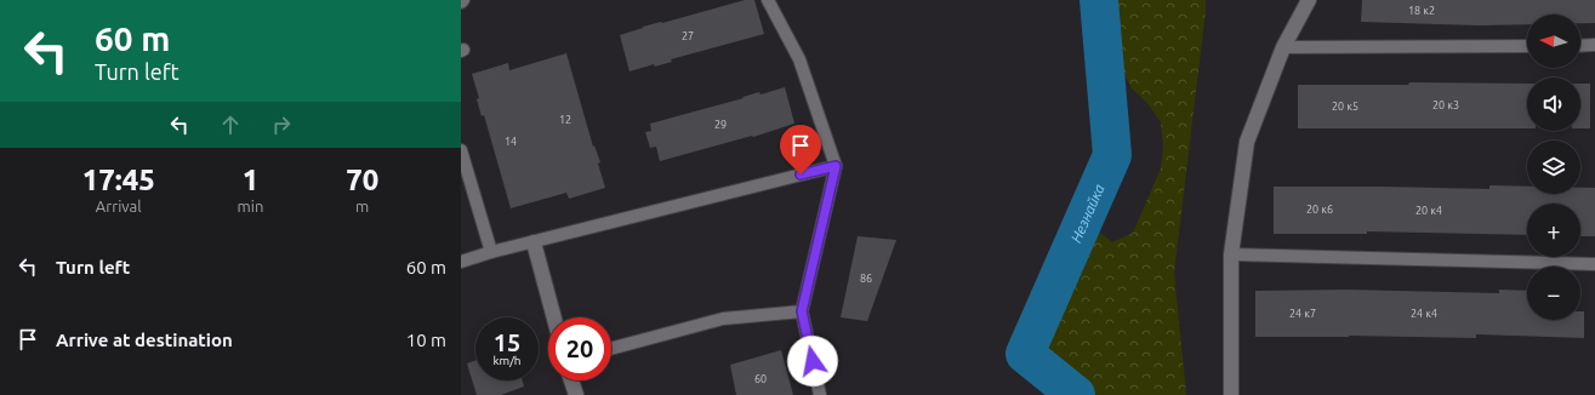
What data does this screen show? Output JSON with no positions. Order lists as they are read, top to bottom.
{
  "water": ["Незнайка"],
  "house_numbers": [
    "18 к2",
    "27",
    "20 к3",
    "20 к5",
    "12",
    "29",
    "14",
    "20 к6",
    "20 к4",
    "86",
    "24 к7",
    "24 к4",
    "60"
  ],
  "north": "left",
  "page": {
    "turn": ["60 m", "Turn left"],
    "map_buttons": ["+", "−"],
    "eta": [
      "17:45",
      "Arrival",
      "1",
      "min",
      "70",
      "m"
    ],
    "list": [
      {
        "name": "Turn left",
        "value": "60 m"
      },
      {
        "name": "Arrive at destination",
        "value": "10 m"
      }
    ],
    "speed": "15 km/h",
    "limit": "20"
  }
}
